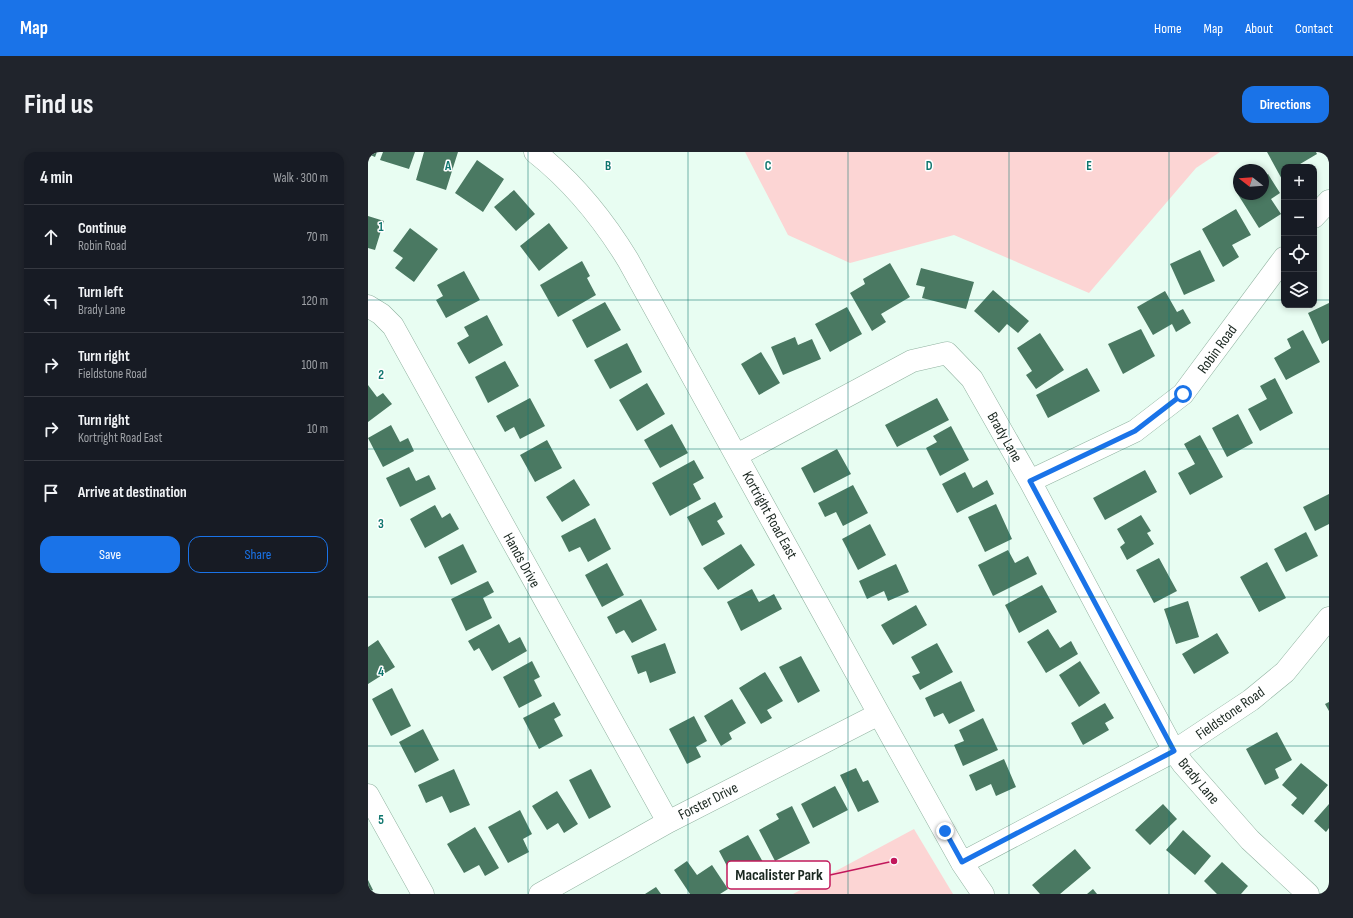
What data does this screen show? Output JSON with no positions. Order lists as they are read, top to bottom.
{
  "streets": {
    "street": [
      "Robin Road",
      "Brady Lane",
      "Kortright Road East",
      "Hands Drive",
      "Fieldstone Road",
      "Forster Drive"
    ]
  },
  "crossings": [
    ["Robin Road", "Brady Lane"],
    ["Brady Lane", "Kortright Road East"],
    ["Brady Lane", "Fieldstone Road"],
    ["Kortright Road East", "Fieldstone Road"],
    ["Kortright Road East", "Forster Drive"],
    ["Hands Drive", "Forster Drive"]
  ],
  "places": ["Macalister Park"],
  "north": "left",
  "page": {
    "header": "Map",
    "nav": [
      "Home",
      "Map",
      "About",
      "Contact"
    ],
    "buttons": [
      "Directions",
      ["Save", "Share"]
    ],
    "title": "Find us",
    "heading": ["4 min", "Walk · 300 m"],
    "map_buttons": ["+", "−"],
    "list": [
      ["Continue", "Robin Road", "70 m"],
      ["Turn left", "Brady Lane", "120 m"],
      ["Turn right", "Fieldstone Road", "100 m"],
      ["Turn right", "Kortright Road East", "10 m"],
      "Arrive at destination"
    ]
  },
  "grid": {
    "columns": [
      "A",
      "B",
      "C",
      "D",
      "E"
    ],
    "rows": [
      "1",
      "2",
      "3",
      "4",
      "5"
    ]
  }
}
